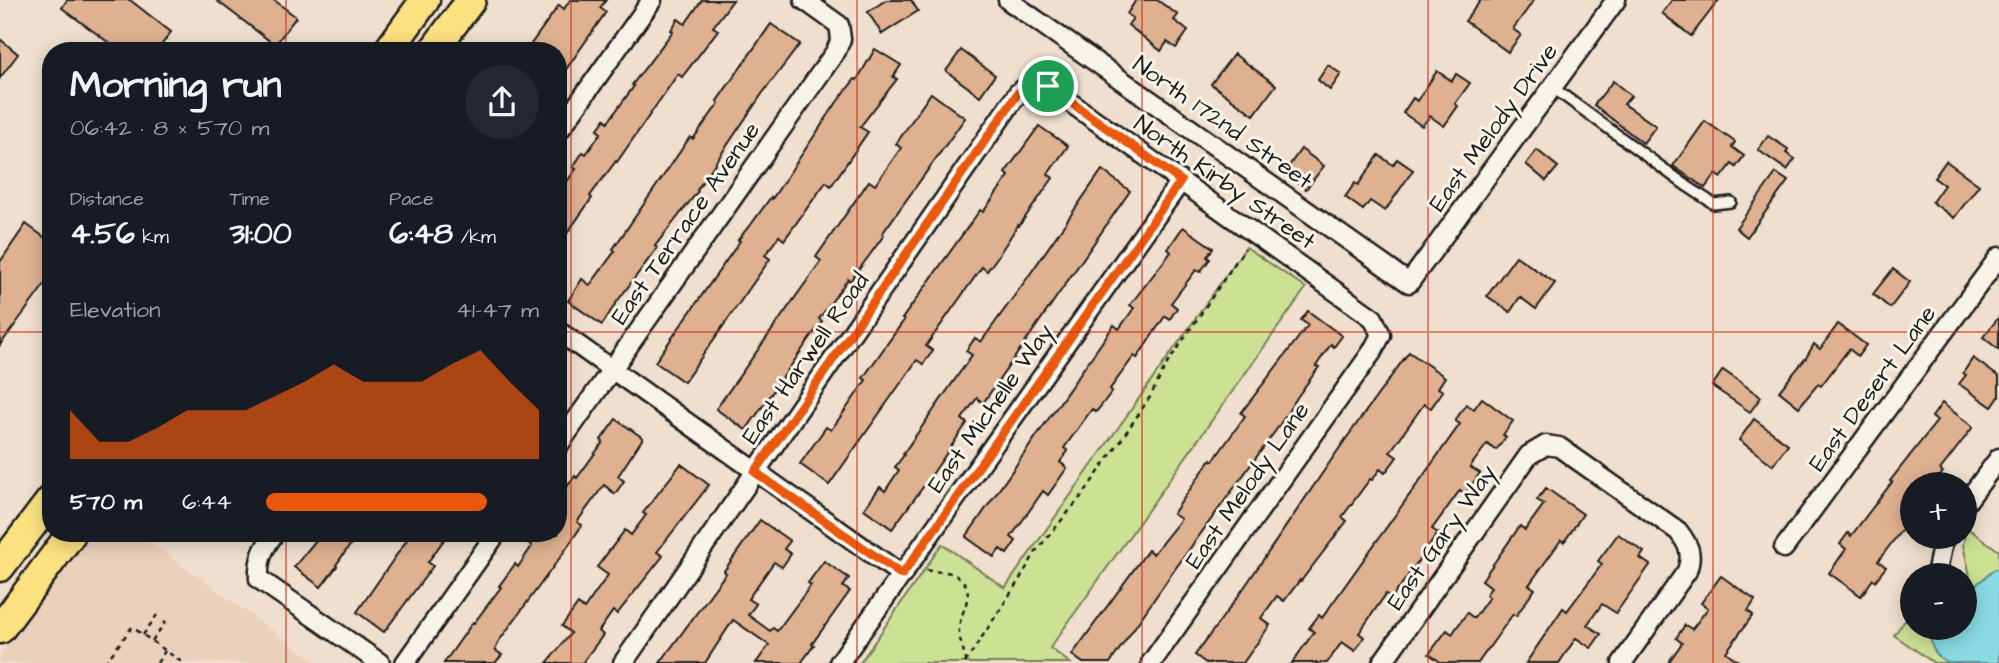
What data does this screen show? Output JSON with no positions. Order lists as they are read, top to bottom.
{
  "streets": {
    "street": [
      "North 172nd Street",
      "East Melody Drive",
      "North Kirby Street",
      "East Terrace Avenue",
      "East Harwell Road",
      "East Desert Lane",
      "East Michelle Way",
      "East Melody Lane",
      "East Gary Way"
    ]
  },
  "crossings": [
    ["North 172nd Street", "East Melody Drive"],
    ["North Kirby Street", "East Harwell Road"],
    ["North Kirby Street", "East Michelle Way"],
    ["North Kirby Street", "East Melody Lane"]
  ],
  "page": {
    "heading": ["Morning run", "06:42 · 8 × 570 m"],
    "stats": [
      ["Distance", "4.56 km"],
      ["Time", "31:00"],
      ["Pace", "6:48 /km"]
    ],
    "chart": ["Elevation", "41–47 m"],
    "map_buttons": ["+", "−"],
    "list": [
      {
        "name": "570 m",
        "note": "6:44"
      }
    ]
  }
}
